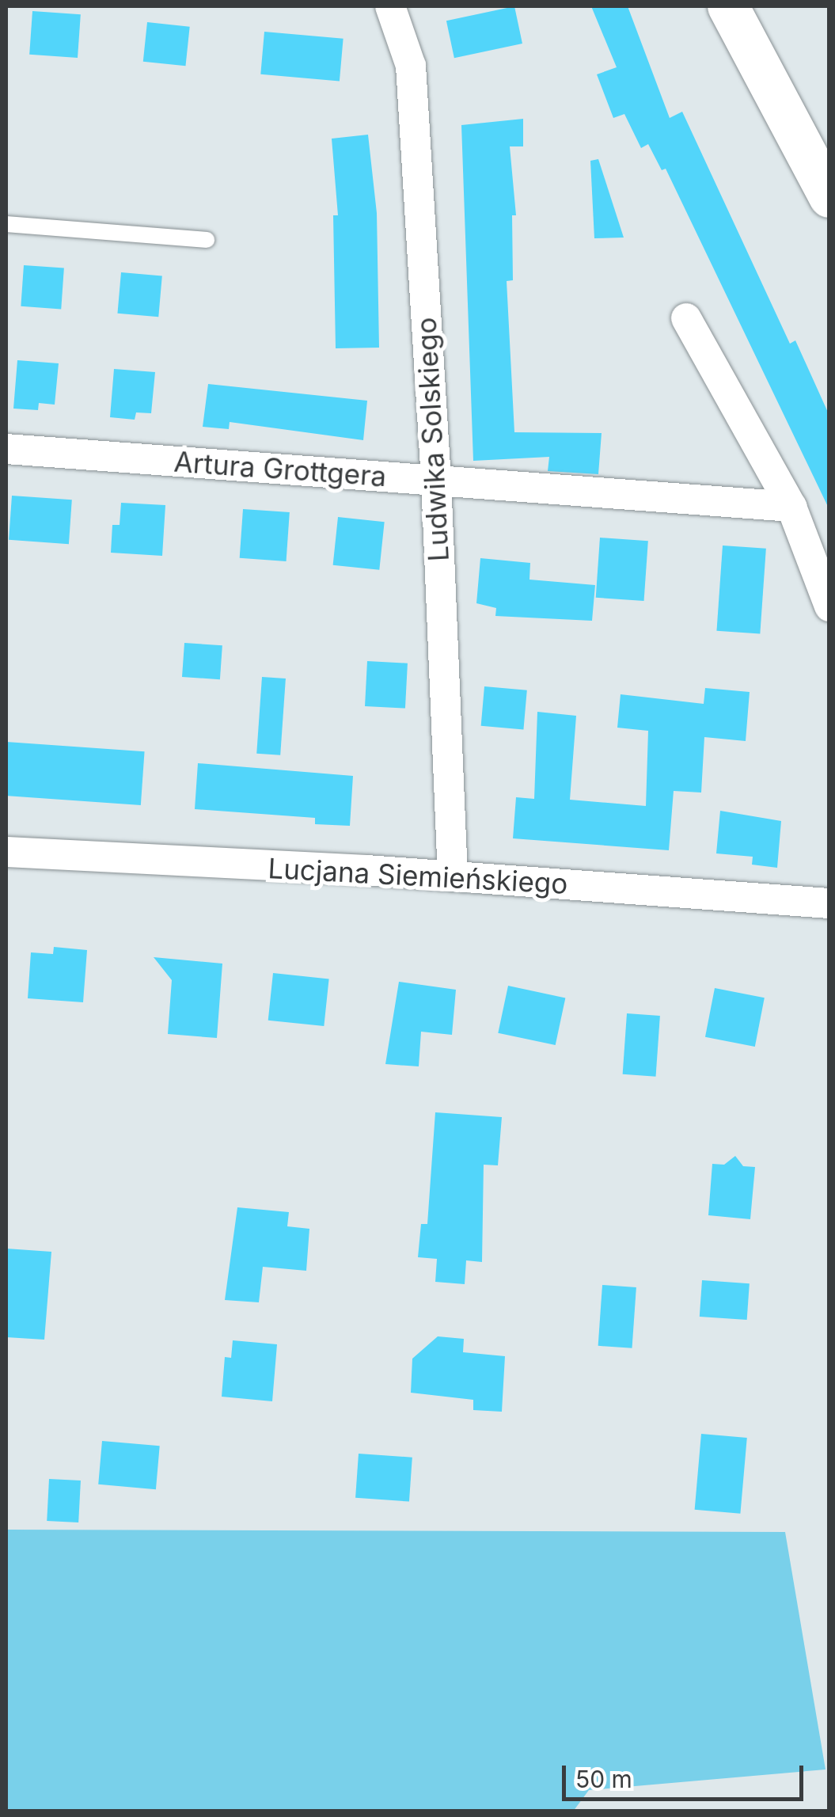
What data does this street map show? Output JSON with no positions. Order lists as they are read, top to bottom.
{
  "streets": {
    "street": ["Ludwika Solskiego", "Artura Grottgera", "Lucjana Siemieńskiego"]
  },
  "crossings": [
    ["Ludwika Solskiego", "Artura Grottgera"],
    ["Ludwika Solskiego", "Lucjana Siemieńskiego"]
  ],
  "scale_bar": "50 m"
}
